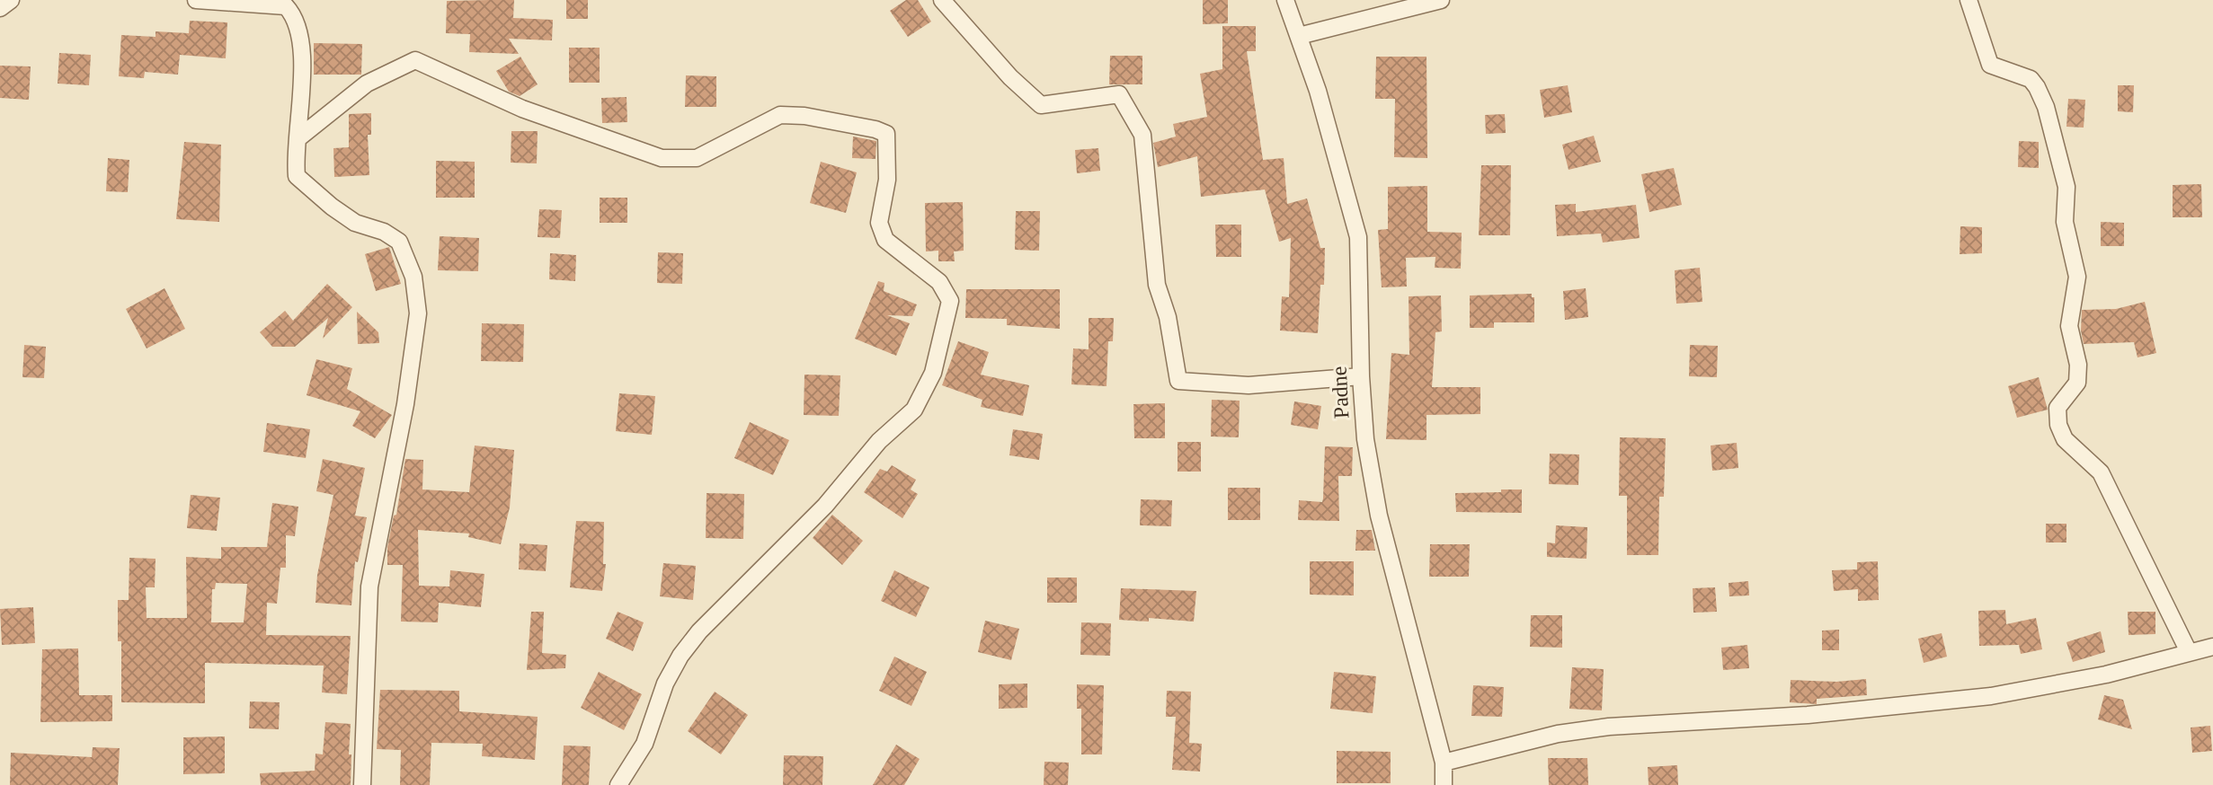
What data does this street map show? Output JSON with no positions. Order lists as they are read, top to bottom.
{
  "streets": {
    "street": ["Padne"]
  }
}
